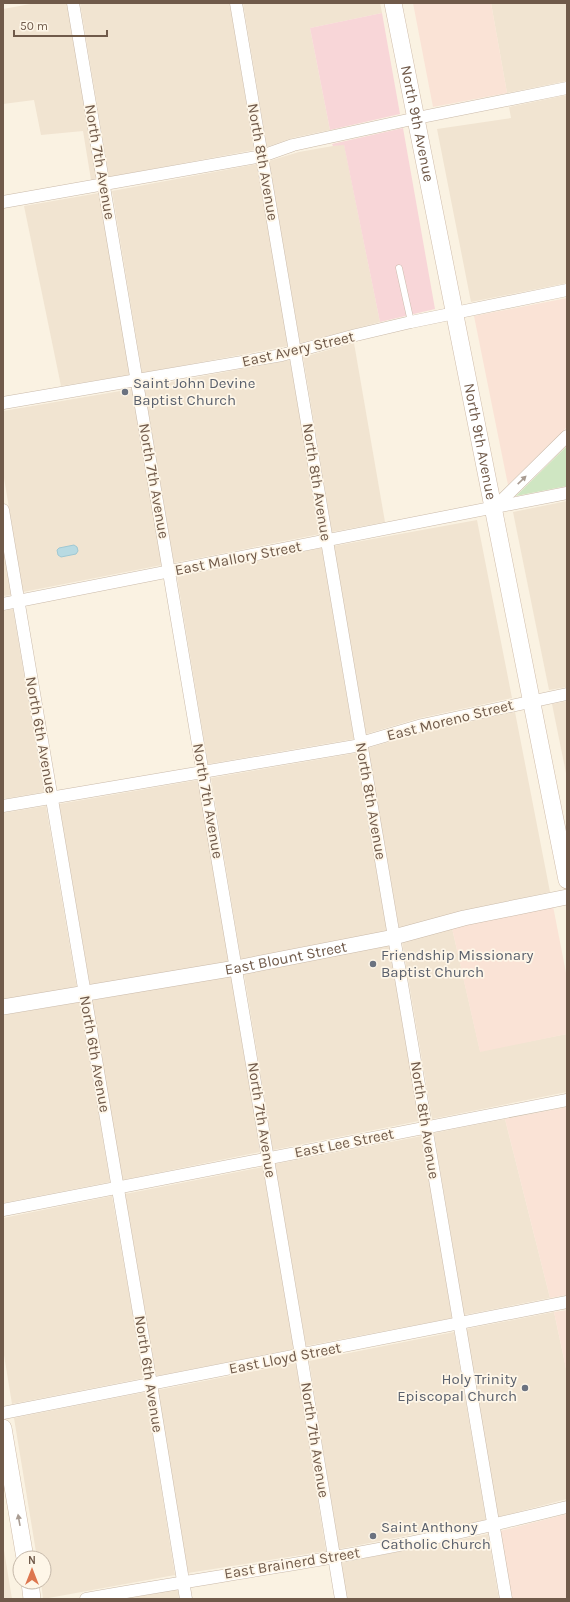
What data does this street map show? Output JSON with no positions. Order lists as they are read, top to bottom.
{
  "streets": {
    "main road": ["North 9th Avenue"],
    "street": [
      "North 7th Avenue",
      "North 8th Avenue",
      "East Avery Street",
      "East Mallory Street",
      "East Moreno Street",
      "North 6th Avenue",
      "East Blount Street",
      "East Lee Street",
      "East Lloyd Street",
      "East Brainerd Street"
    ]
  },
  "crossings": [
    ["North 9th Avenue", "East Avery Street"],
    ["North 9th Avenue", "East Mallory Street"],
    ["North 9th Avenue", "East Moreno Street"],
    ["North 7th Avenue", "East Avery Street"],
    ["North 7th Avenue", "East Mallory Street"],
    ["North 7th Avenue", "East Moreno Street"],
    ["North 7th Avenue", "East Blount Street"],
    ["North 7th Avenue", "East Lee Street"],
    ["North 7th Avenue", "East Lloyd Street"],
    ["North 7th Avenue", "East Brainerd Street"],
    ["North 8th Avenue", "East Avery Street"],
    ["North 8th Avenue", "East Mallory Street"],
    ["North 8th Avenue", "East Moreno Street"],
    ["North 8th Avenue", "East Blount Street"],
    ["North 8th Avenue", "East Lee Street"],
    ["North 8th Avenue", "East Lloyd Street"],
    ["North 8th Avenue", "East Brainerd Street"],
    ["East Mallory Street", "North 6th Avenue"],
    ["East Moreno Street", "North 6th Avenue"],
    ["North 6th Avenue", "East Blount Street"],
    ["North 6th Avenue", "East Lee Street"],
    ["North 6th Avenue", "East Lloyd Street"],
    ["North 6th Avenue", "East Brainerd Street"]
  ],
  "places": [
    "Saint John Devine Baptist Church",
    "Friendship Missionary Baptist Church",
    "Holy Trinity Episcopal Church",
    "Saint Anthony Catholic Church"
  ],
  "scale_bar": "50 m",
  "north": "top"
}
